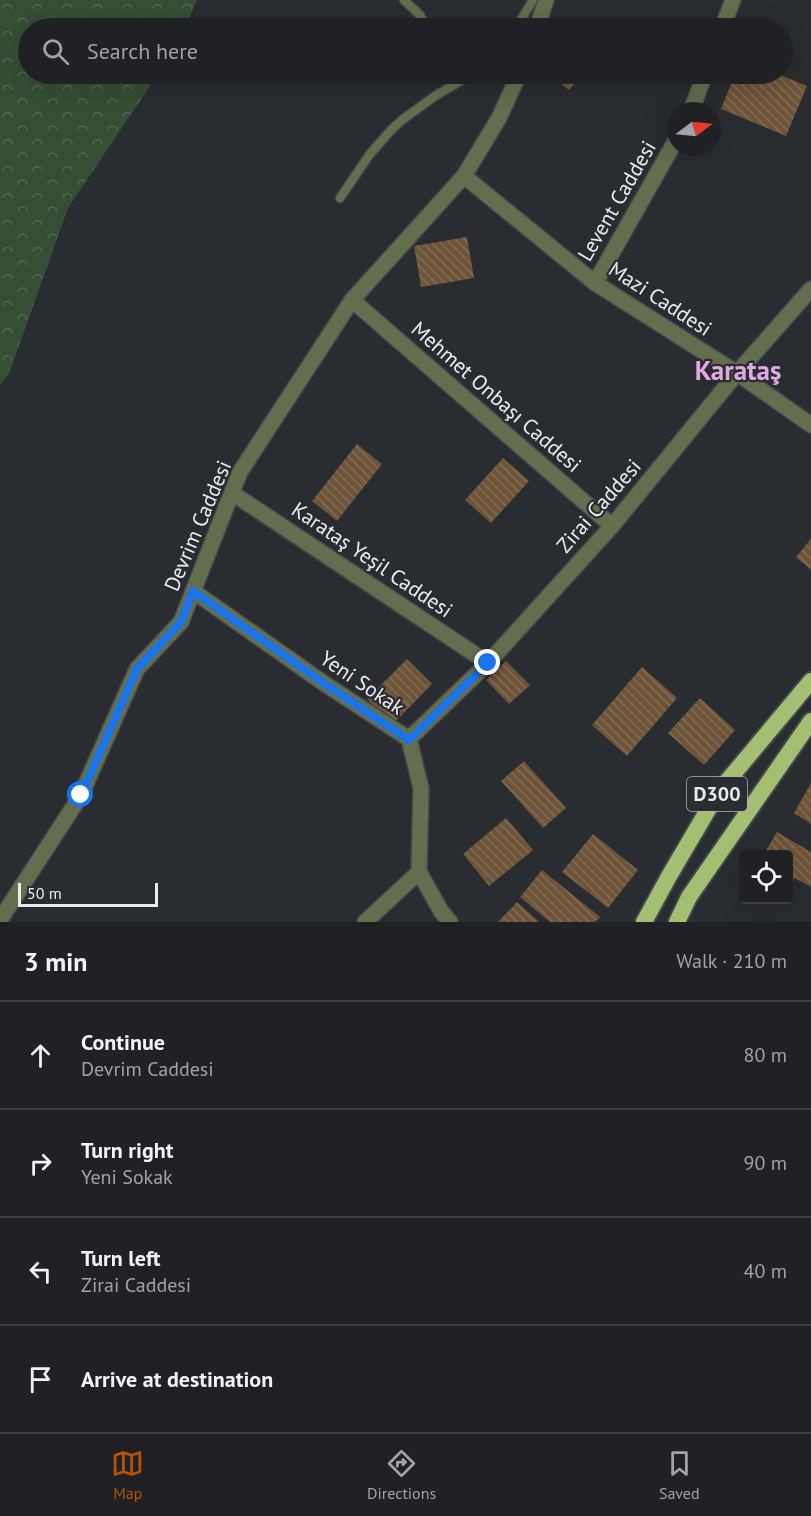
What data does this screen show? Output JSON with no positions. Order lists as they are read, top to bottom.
{
  "streets": {
    "highway": ["D300"],
    "street": [
      "Levent Caddesi",
      "Mazi Caddesi",
      "Mehmet Onbaşı Caddesi",
      "Zirai Caddesi",
      "Devrim Caddesi",
      "Karataş Yeşil Caddesi",
      "Yeni Sokak"
    ]
  },
  "crossings": [
    ["Levent Caddesi", "Mazi Caddesi"],
    ["Mazi Caddesi", "Zirai Caddesi"],
    ["Mazi Caddesi", "Devrim Caddesi"],
    ["Mehmet Onbaşı Caddesi", "Zirai Caddesi"],
    ["Mehmet Onbaşı Caddesi", "Devrim Caddesi"],
    ["Zirai Caddesi", "Karataş Yeşil Caddesi"],
    ["Zirai Caddesi", "Yeni Sokak"],
    ["Devrim Caddesi", "Karataş Yeşil Caddesi"],
    ["Devrim Caddesi", "Yeni Sokak"]
  ],
  "districts": ["Karataş"],
  "scale_bar": "50 m",
  "north": "right",
  "page": {
    "search": "Search here",
    "scale": "50 m",
    "heading": ["3 min", "Walk · 210 m"],
    "list": [
      ["Continue", "Devrim Caddesi", "80 m"],
      ["Turn right", "Yeni Sokak", "90 m"],
      ["Turn left", "Zirai Caddesi", "40 m"],
      "Arrive at destination"
    ],
    "nav": ["Map", "Directions", "Saved"]
  }
}
